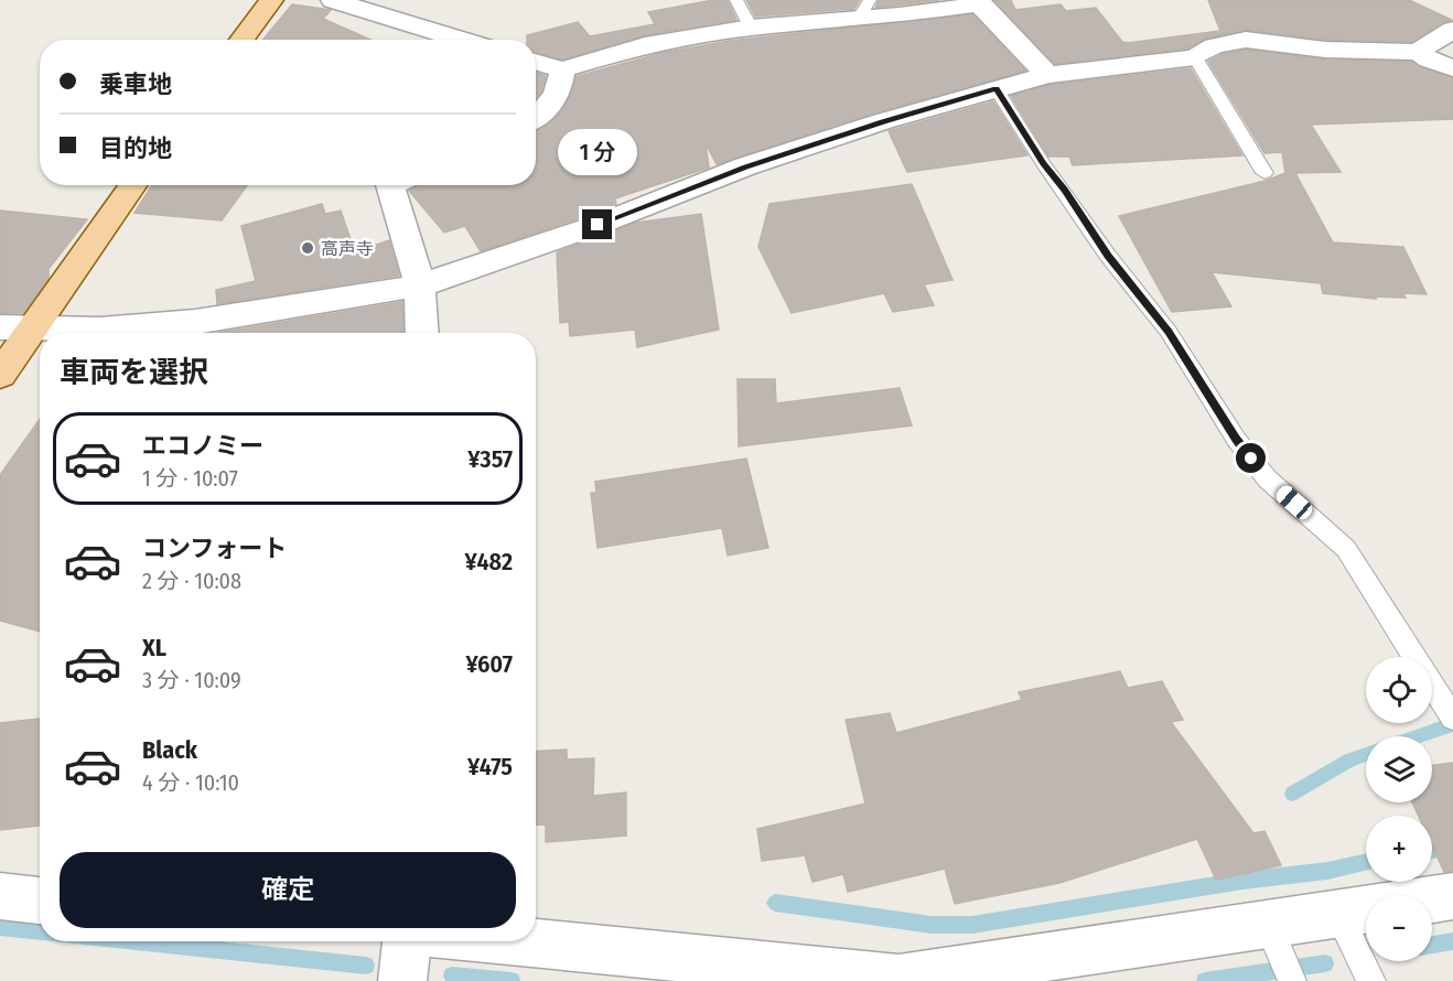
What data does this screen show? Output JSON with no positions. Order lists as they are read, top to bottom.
{
  "places": ["高声寺"],
  "page": {
    "banner": ["乗車地", "目的地"],
    "bubble": "1 分",
    "heading": "車両を選択",
    "list": [
      {
        "name": "エコノミー",
        "note": "1 分 · 10:07",
        "value": "¥357"
      },
      {
        "name": "コンフォート",
        "note": "2 分 · 10:08",
        "value": "¥482"
      },
      {
        "name": "XL",
        "note": "3 分 · 10:09",
        "value": "¥607"
      },
      {
        "name": "Black",
        "note": "4 分 · 10:10",
        "value": "¥475"
      }
    ],
    "map_buttons": ["+", "−"],
    "buttons": "確定"
  }
}
